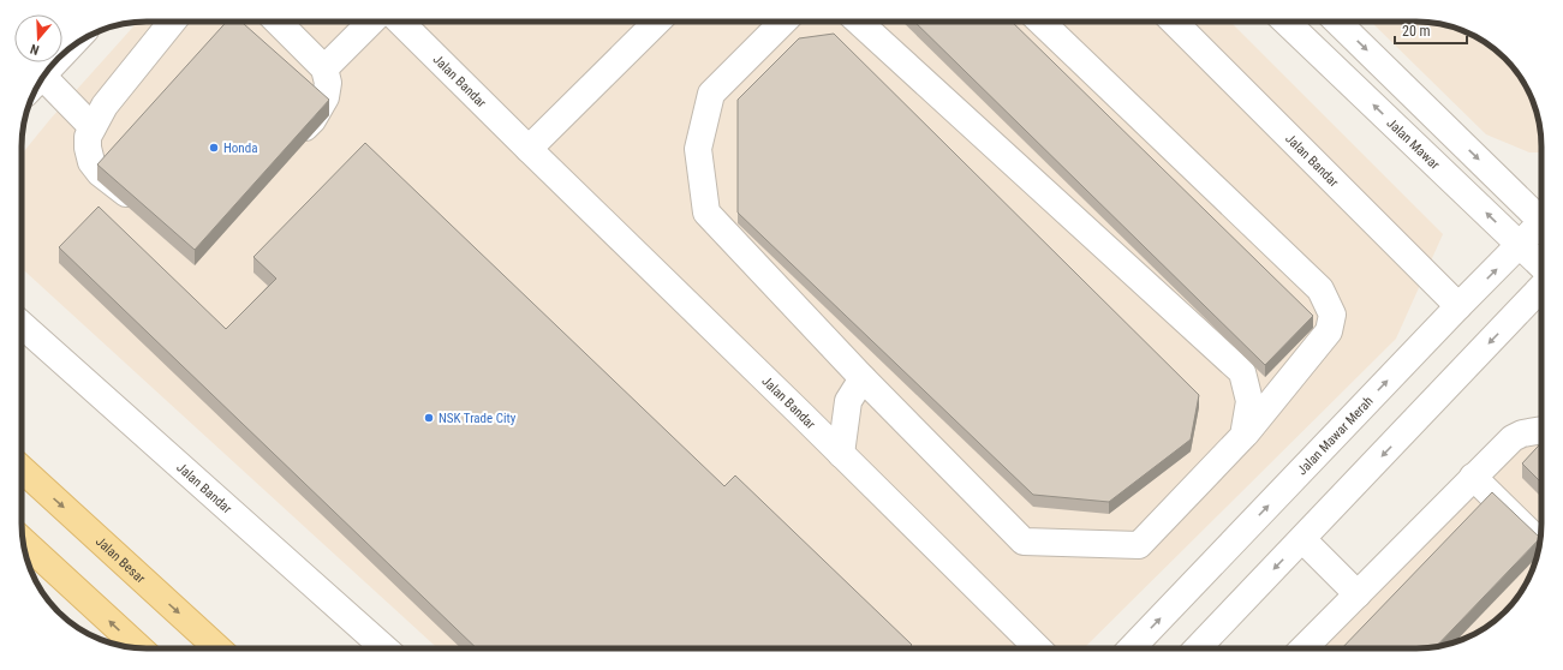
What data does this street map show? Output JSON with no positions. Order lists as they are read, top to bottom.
{
  "streets": {
    "main road": ["Jalan Besar"],
    "street": ["Jalan Bandar", "Jalan Mawar", "Jalan Mawar Merah"]
  },
  "crossings": [
    ["Jalan Bandar", "Jalan Mawar Merah"],
    ["Jalan Mawar", "Jalan Mawar Merah"]
  ],
  "places": ["Honda", "NSK Trade City"],
  "scale_bar": "20 m",
  "north": "bottom"
}
